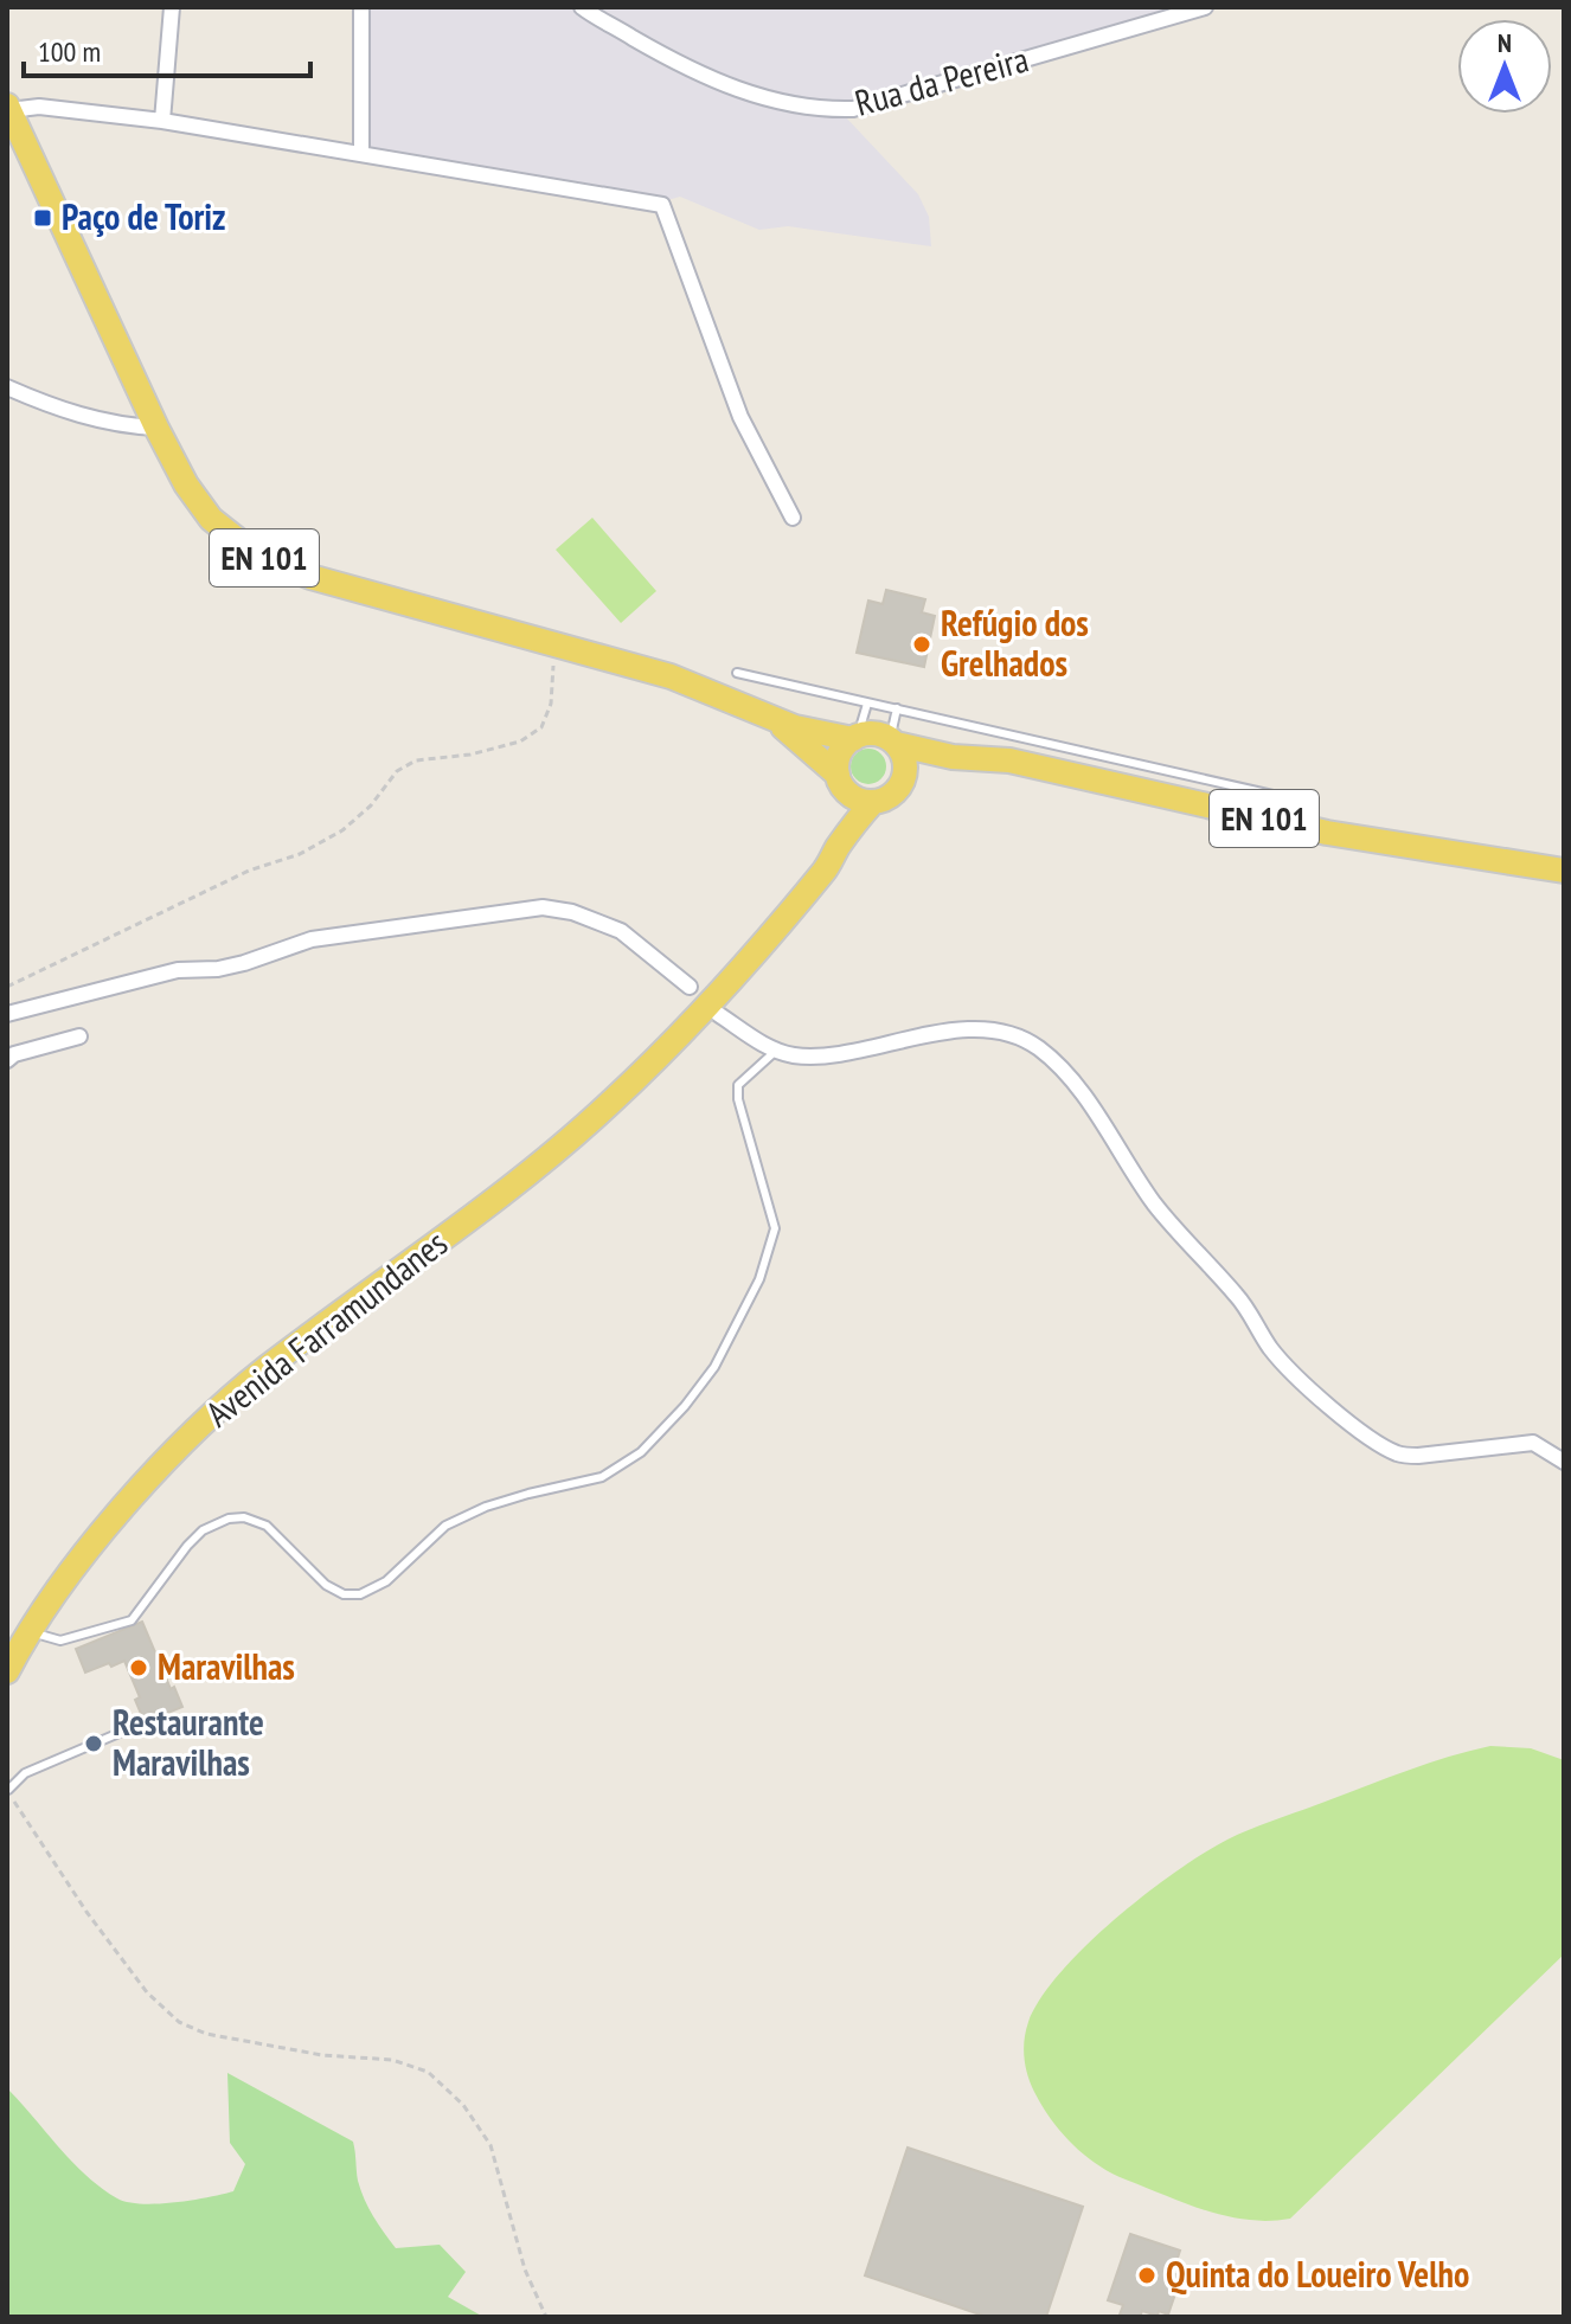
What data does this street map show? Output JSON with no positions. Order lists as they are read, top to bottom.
{
  "streets": {
    "main road": ["EN 101", "Avenida Farramundanes"],
    "street": ["Rua da Pereira"]
  },
  "places": {
    "transit": ["Paço de Toriz"],
    "other": [
      "Refúgio dos Grelhados",
      "Maravilhas",
      "Restaurante Maravilhas",
      "Quinta do Loueiro Velho"
    ]
  },
  "scale_bar": "100 m",
  "north": "top"
}
